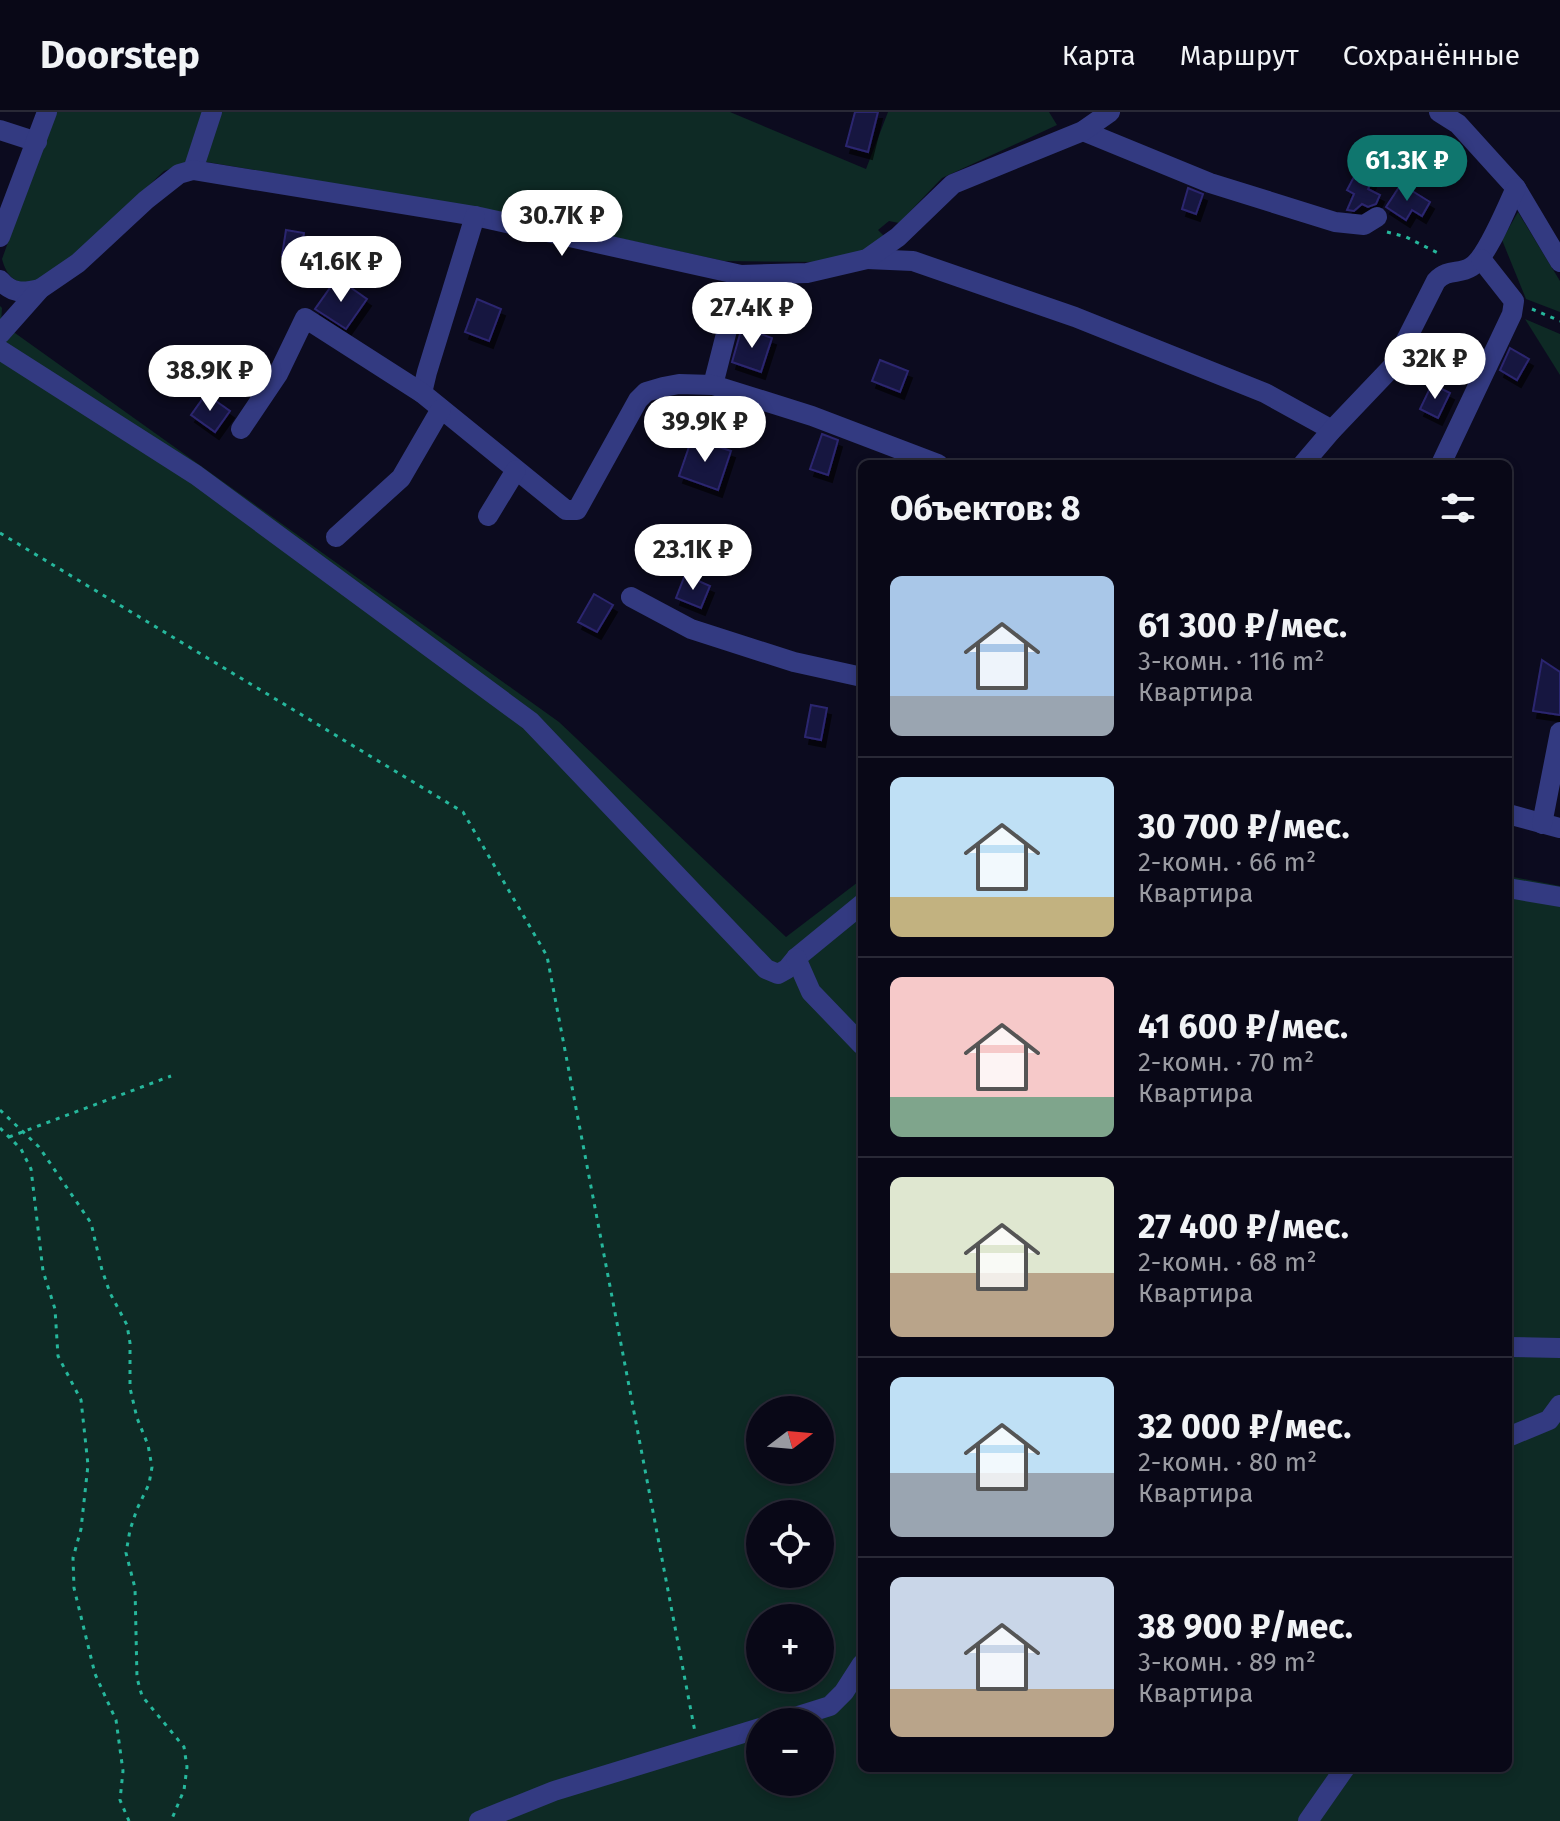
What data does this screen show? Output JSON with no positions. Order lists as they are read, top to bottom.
{
  "north": "right",
  "page": {
    "header": "Doorstep",
    "nav": ["Карта", "Маршрут", "Сохранённые"],
    "price": [
      "61.3K ₽",
      "30.7K ₽",
      "41.6K ₽",
      "27.4K ₽",
      "32K ₽",
      "38.9K ₽",
      "39.9K ₽",
      "23.1K ₽"
    ],
    "heading": "Объектов: 8",
    "list": [
      {
        "name": "61 300 ₽/мес.",
        "note": "3-комн. · 116 m² · Квартира"
      },
      {
        "name": "30 700 ₽/мес.",
        "note": "2-комн. · 66 m² · Квартира"
      },
      {
        "name": "41 600 ₽/мес.",
        "note": "2-комн. · 70 m² · Квартира"
      },
      {
        "name": "27 400 ₽/мес.",
        "note": "2-комн. · 68 m² · Квартира"
      },
      {
        "name": "32 000 ₽/мес.",
        "note": "2-комн. · 80 m² · Квартира"
      },
      {
        "name": "38 900 ₽/мес.",
        "note": "3-комн. · 89 m² · Квартира"
      }
    ],
    "map_buttons": ["+", "−"]
  }
}
